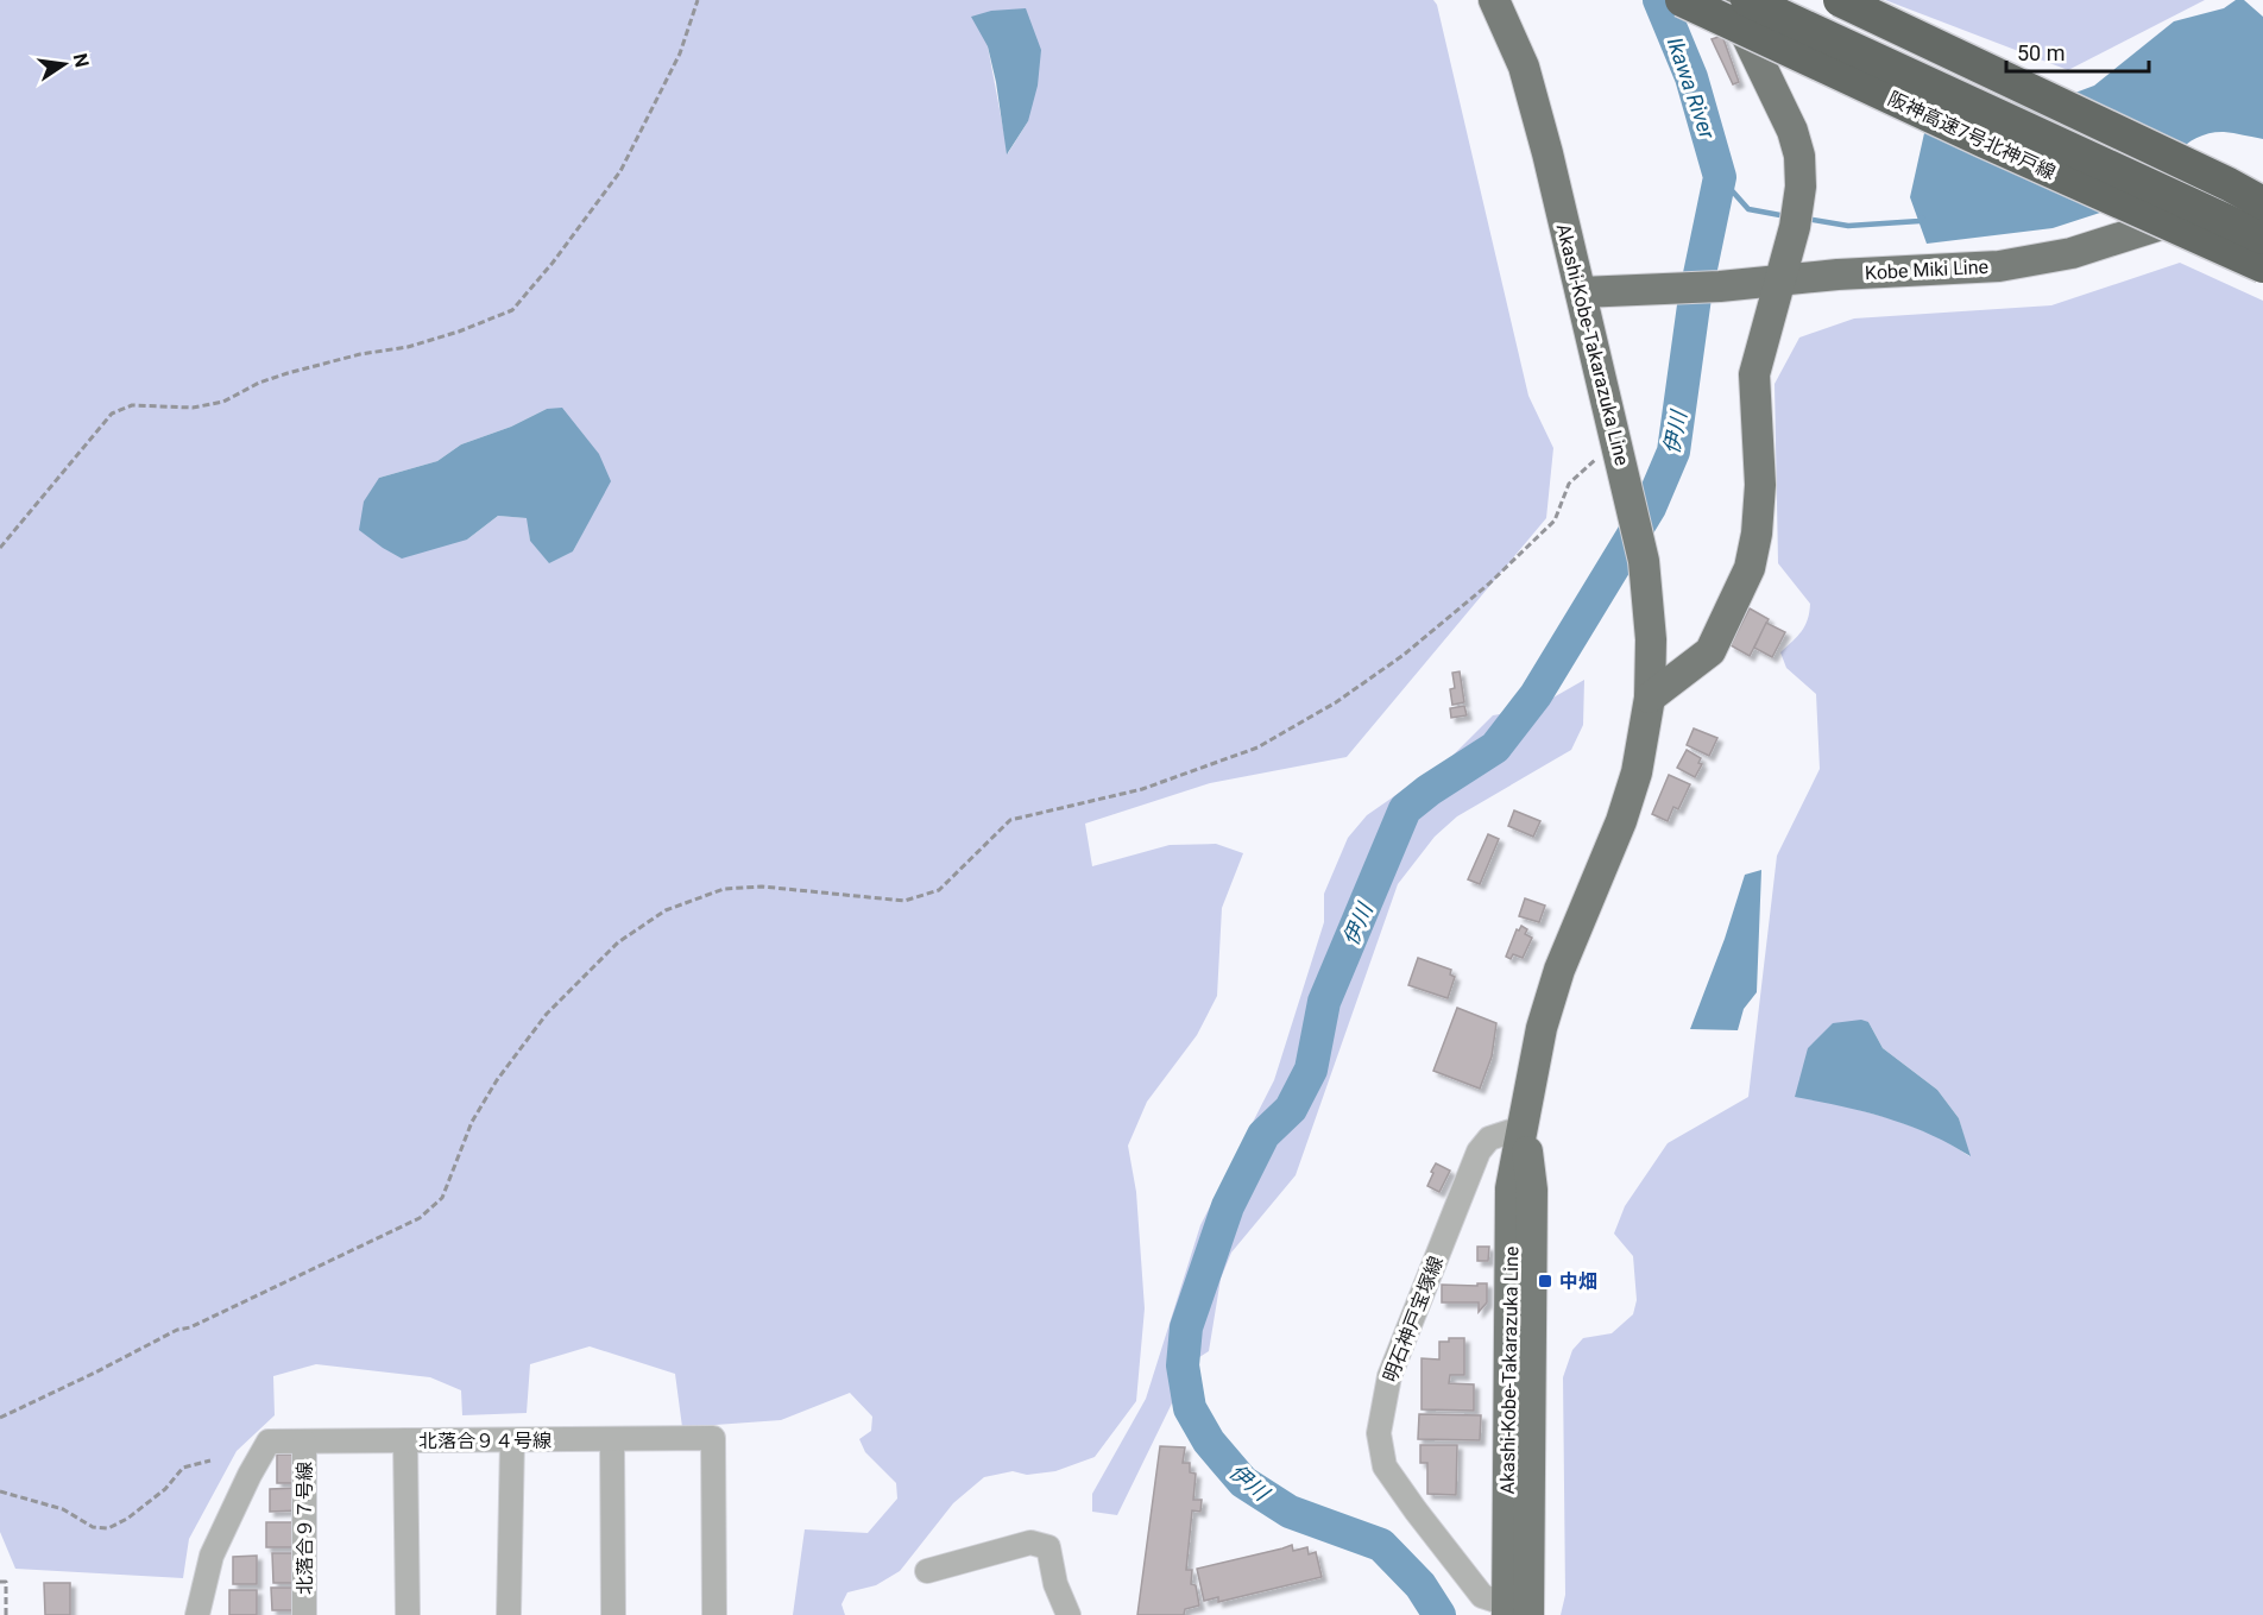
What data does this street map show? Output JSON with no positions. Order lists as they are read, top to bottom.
{
  "streets": {
    "highway": ["阪神高速7号北神戸線"],
    "main road": ["Kobe Miki Line", "Akashi-Kobe-Takarazuka Line"],
    "street": ["明石神戸宝塚線", "北落合９４号線", "北落合９７号線"]
  },
  "crossings": [
    ["Kobe Miki Line", "Akashi-Kobe-Takarazuka Line"],
    ["Akashi-Kobe-Takarazuka Line", "明石神戸宝塚線"],
    ["北落合９４号線", "北落合９７号線"]
  ],
  "water": ["Ikawa River", "伊川"],
  "places": {
    "transit": ["中畑"]
  },
  "scale_bar": "50 m",
  "north": "right"
}
